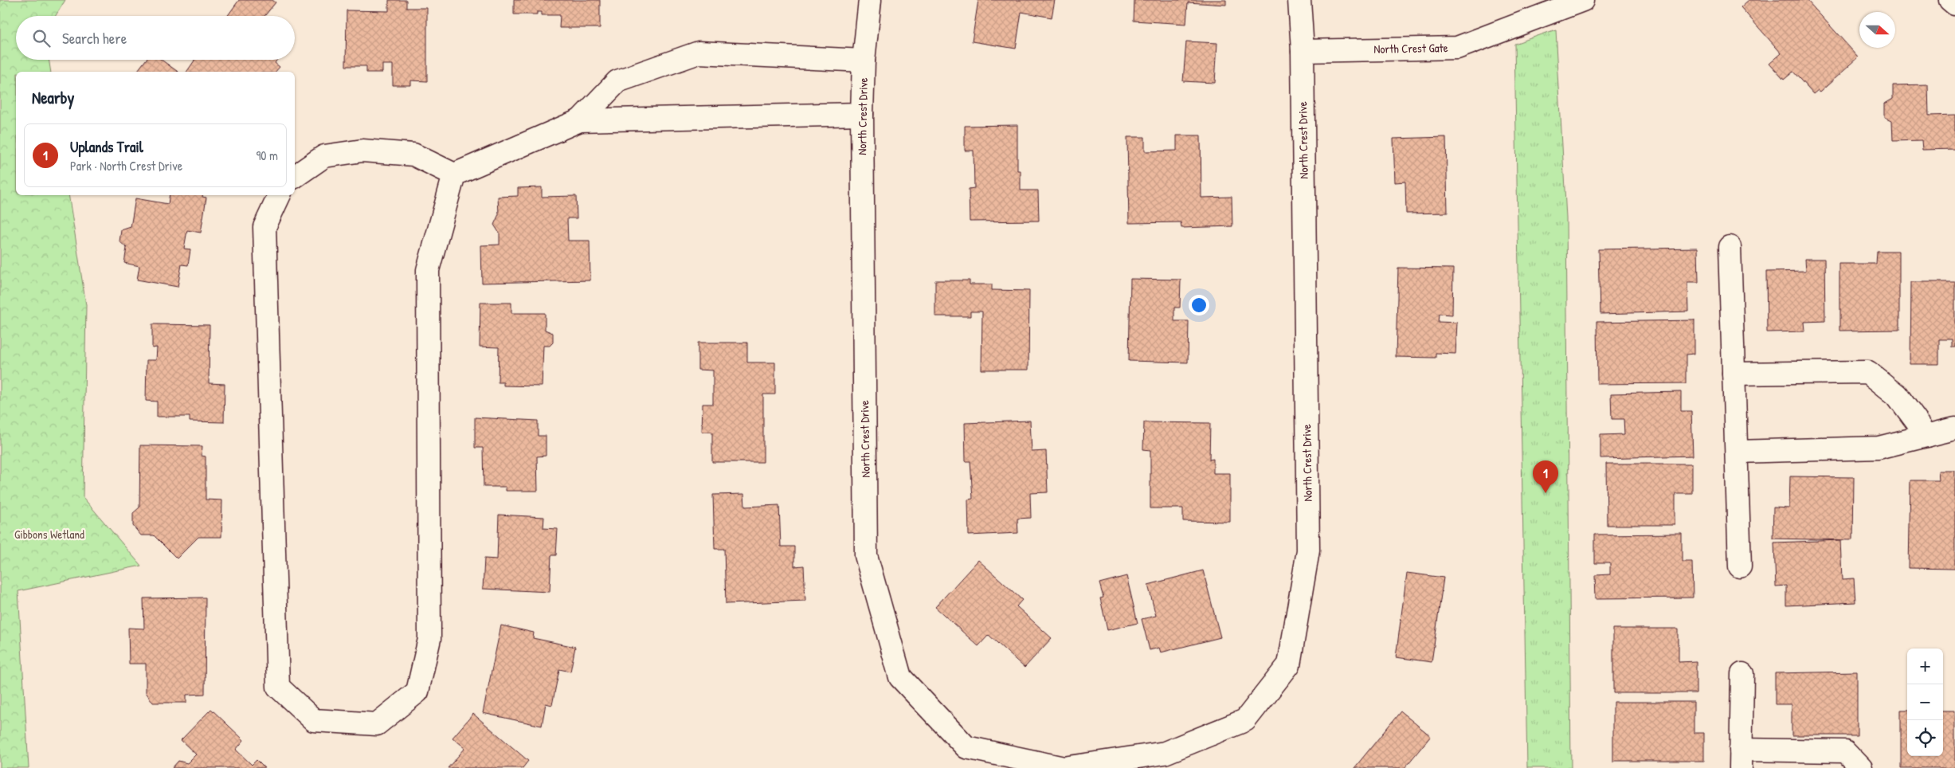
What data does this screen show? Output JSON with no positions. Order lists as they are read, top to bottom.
{
  "streets": {
    "street": ["North Crest Gate", "North Crest Drive"]
  },
  "crossings": [
    ["North Crest Gate", "North Crest Drive"]
  ],
  "parks": ["Gibbons Wetland"],
  "north": "right",
  "page": {
    "search": "Search here",
    "heading": "Nearby",
    "list": [
      {
        "mark": "1",
        "name": "Uplands Trail",
        "note": "Park · North Crest Drive",
        "value": "90 m"
      }
    ],
    "pins": "1",
    "map_buttons": ["+", "−"]
  }
}
